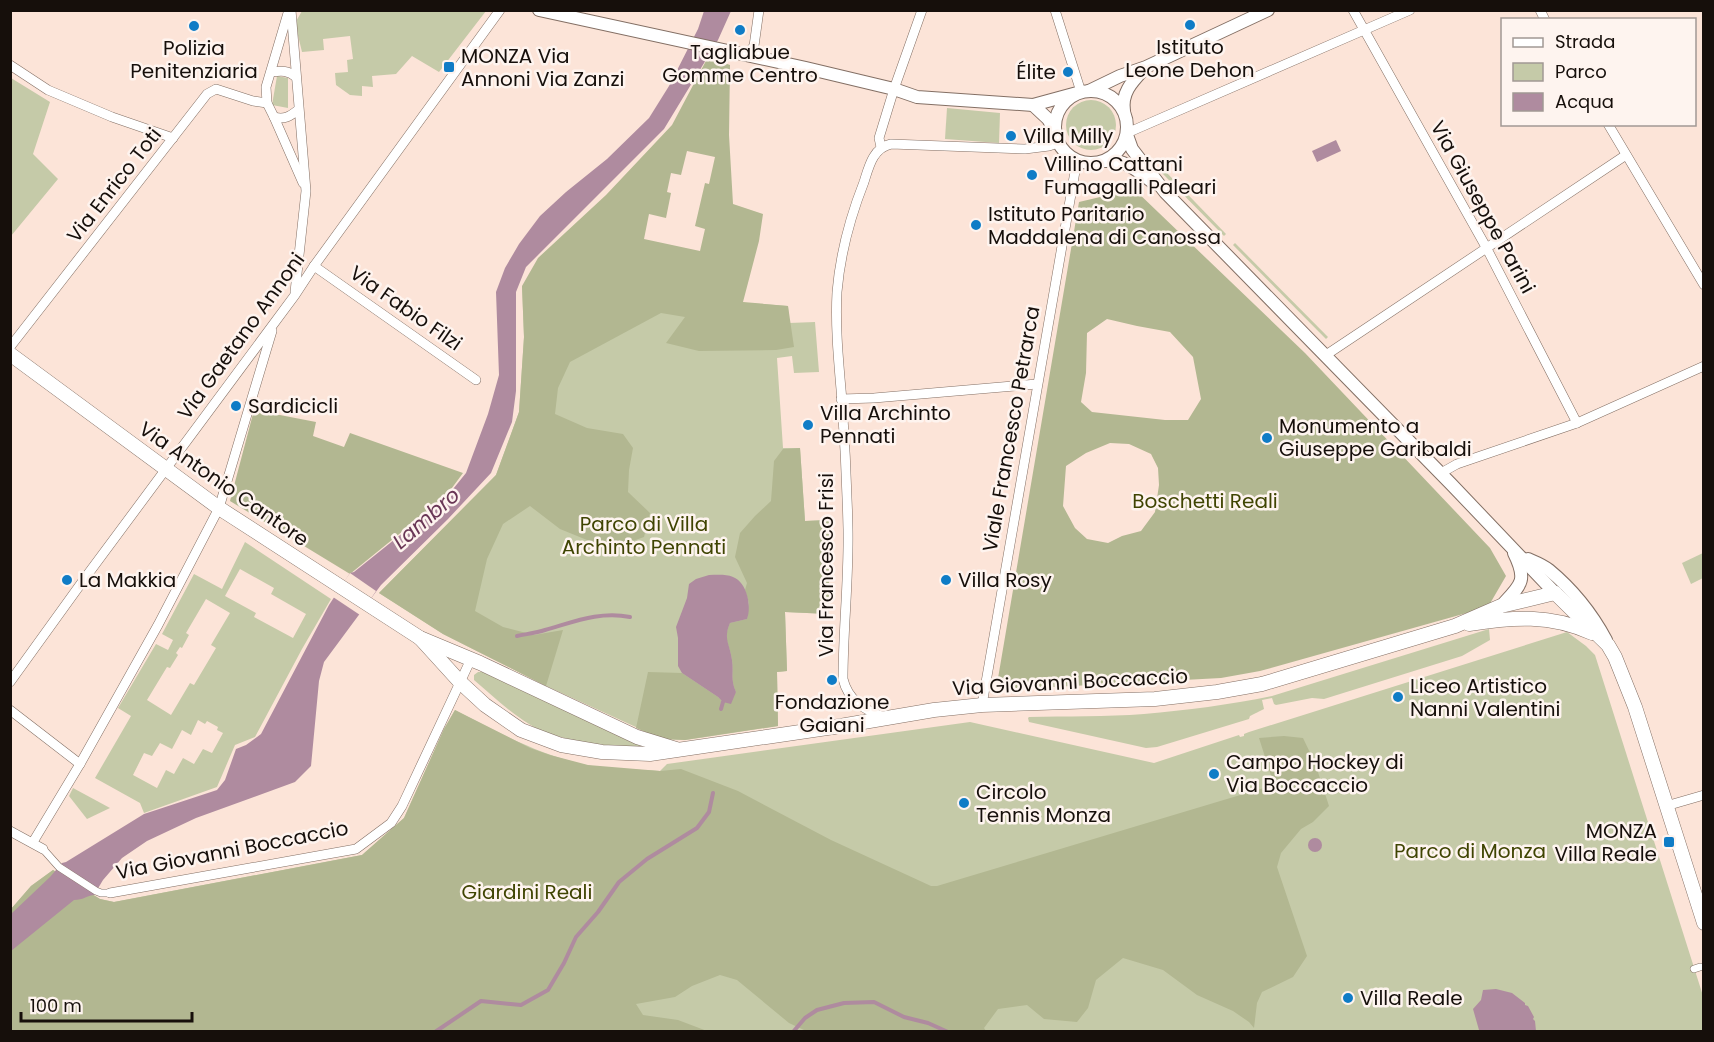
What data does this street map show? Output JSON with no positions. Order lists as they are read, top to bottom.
{
  "streets": {
    "main road": ["Via Antonio Cantore", "Via Giovanni Boccaccio"],
    "street": [
      "Via Enrico Toti",
      "Via Giuseppe Parini",
      "Via Fabio Filzi",
      "Via Gaetano Annoni",
      "Viale Francesco Petrarca",
      "Via Francesco Frisi"
    ]
  },
  "crossings": [
    ["Via Fabio Filzi", "Via Gaetano Annoni"],
    ["Via Gaetano Annoni", "Via Antonio Cantore"],
    ["Viale Francesco Petrarca", "Via Giovanni Boccaccio"],
    ["Via Antonio Cantore", "Via Giovanni Boccaccio"],
    ["Via Francesco Frisi", "Via Giovanni Boccaccio"]
  ],
  "water": ["Lambro"],
  "parks": [
    "Boschetti Reali",
    "Parco di Villa Archinto Pennati",
    "Parco di Monza",
    "Giardini Reali"
  ],
  "places": {
    "other": [
      "Istituto Leone Dehon",
      "Polizia Penitenziaria",
      "Tagliabue Gomme Centro",
      "Élite",
      "Villa Milly",
      "Villino Cattani Fumagalli Paleari",
      "Istituto Paritario Maddalena di Canossa",
      "Sardicicli",
      "Villa Archinto Pennati",
      "Monumento a Giuseppe Garibaldi",
      "La Makkia",
      "Villa Rosy",
      "Fondazione Gaiani",
      "Liceo Artistico Nanni Valentini",
      "Campo Hockey di Via Boccaccio",
      "Circolo Tennis Monza",
      "Villa Reale"
    ],
    "transit": ["MONZA Via Annoni Via Zanzi", "MONZA Villa Reale"]
  },
  "legend": ["Strada", "Parco", "Acqua"],
  "scale_bar": "100 m"
}
